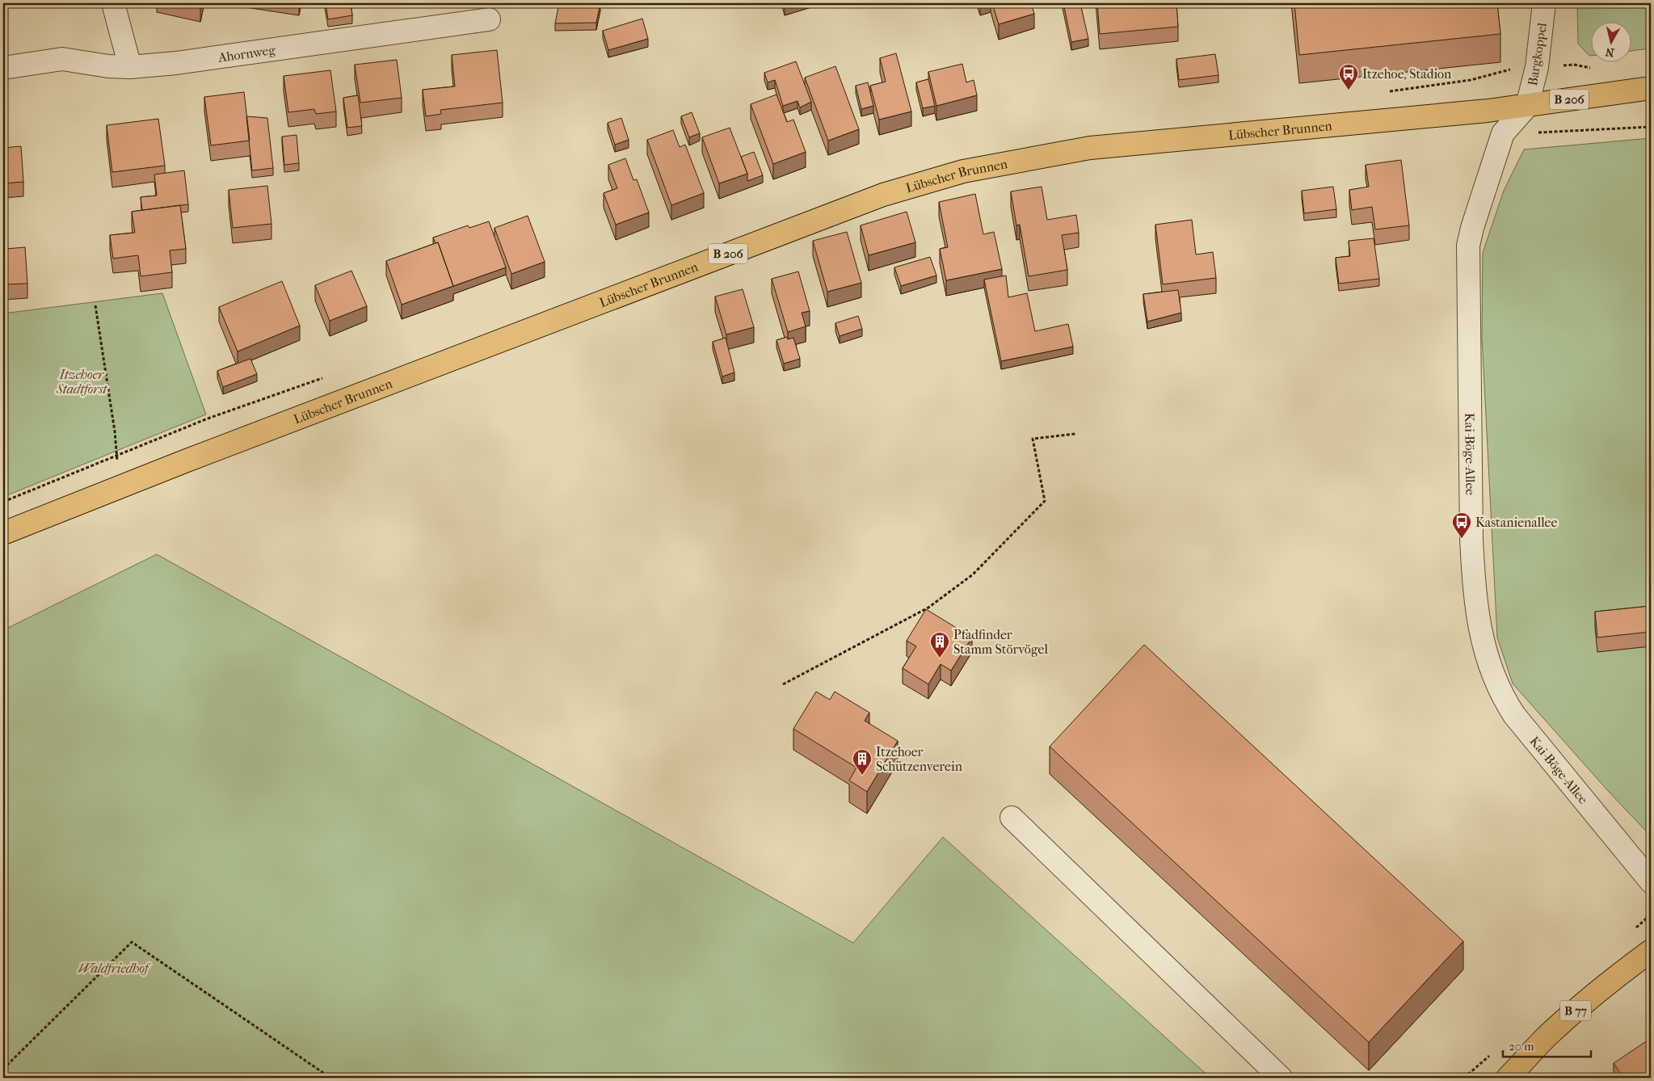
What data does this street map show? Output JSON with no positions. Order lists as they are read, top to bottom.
{
  "streets": {
    "main road": ["B 206", "Lübscher Brunnen", "B 77"],
    "street": ["Ahornweg", "Bargkoppel", "Kai-Böge-Allee"]
  },
  "crossings": [
    ["Bargkoppel", "B 206"],
    ["Bargkoppel", "Lübscher Brunnen"],
    ["Bargkoppel", "Kai-Böge-Allee"],
    ["B 206", "Lübscher Brunnen"],
    ["B 206", "Kai-Böge-Allee"],
    ["Lübscher Brunnen", "Kai-Böge-Allee"]
  ],
  "parks": ["Itzehoer Stadtforst", "Waldfriedhof"],
  "places": {
    "bus stop": ["Itzehoe, Stadion", "Kastanienallee"],
    "building": ["Pfadfinder Stamm Störvögel", "Itzehoer Schützenverein"]
  },
  "scale_bar": "20 m",
  "north": "bottom"
}
